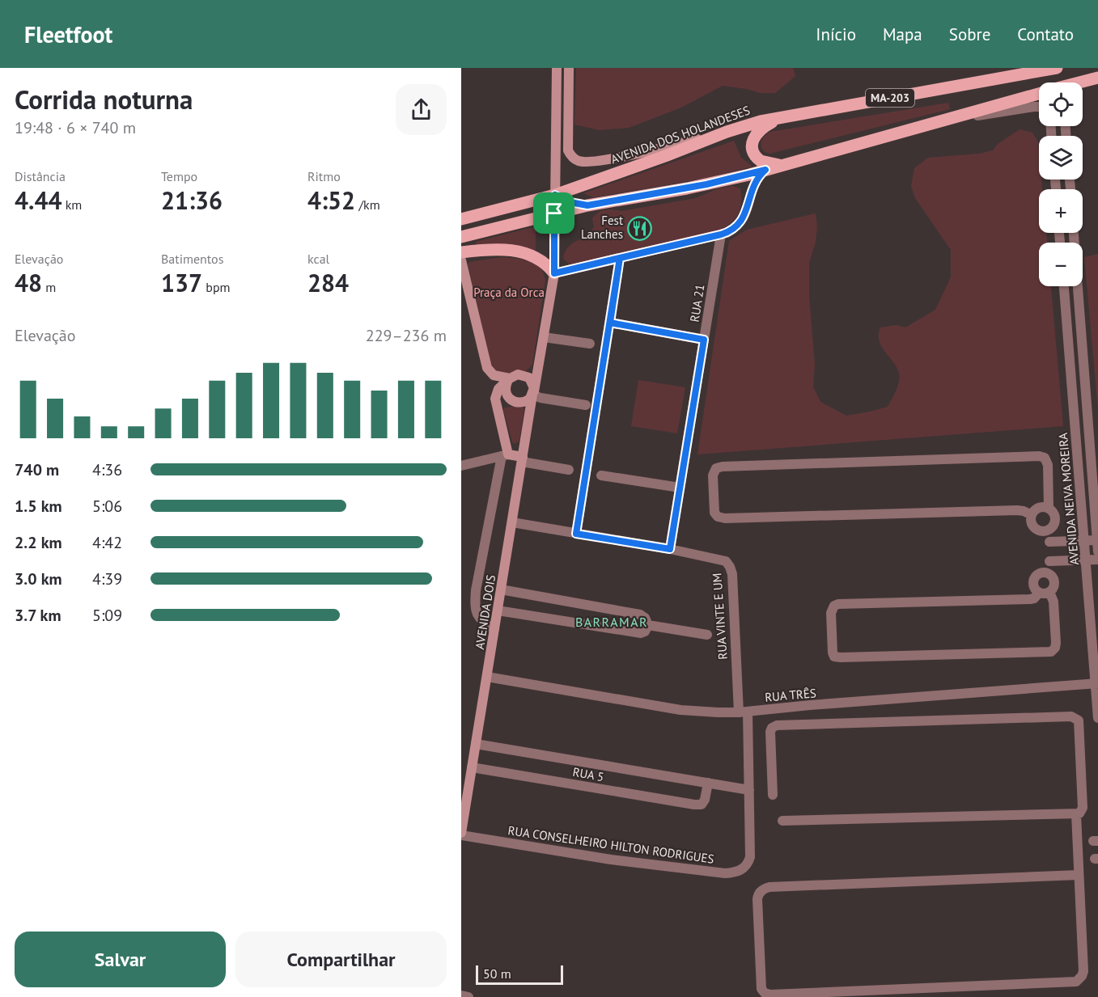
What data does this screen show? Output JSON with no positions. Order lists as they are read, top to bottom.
{
  "streets": {
    "main road": ["MA-203", "AVENIDA DOS HOLANDESES", "AVENIDA DOIS"],
    "street": [
      "RUA 21",
      "AVENIDA NEIVA MOREIRA",
      "RUA VINTE E UM",
      "RUA TRÊS",
      "RUA 5",
      "RUA CONSELHEIRO HILTON RODRIGUES"
    ]
  },
  "crossings": [
    ["AVENIDA DOS HOLANDESES", "AVENIDA DOIS"],
    ["RUA 21", "RUA VINTE E UM"],
    ["AVENIDA NEIVA MOREIRA", "RUA TRÊS"],
    ["AVENIDA DOIS", "RUA VINTE E UM"],
    ["AVENIDA DOIS", "RUA TRÊS"],
    ["AVENIDA DOIS", "RUA 5"],
    ["AVENIDA DOIS", "RUA CONSELHEIRO HILTON RODRIGUES"],
    ["RUA VINTE E UM", "RUA TRÊS"],
    ["RUA VINTE E UM", "RUA CONSELHEIRO HILTON RODRIGUES"],
    ["RUA TRÊS", "RUA CONSELHEIRO HILTON RODRIGUES"]
  ],
  "districts": ["BARRAMAR"],
  "parks": ["Praça da Orca"],
  "places": {
    "restaurant": ["Fest Lanches"]
  },
  "scale_bar": "50 m",
  "page": {
    "header": "Fleetfoot",
    "nav": [
      "Início",
      "Mapa",
      "Sobre",
      "Contato"
    ],
    "heading": ["Corrida noturna", "19:48 · 6 × 740 m"],
    "map_buttons": ["+", "−"],
    "stats": [
      ["Distância", "4.44 km"],
      ["Tempo", "21:36"],
      ["Ritmo", "4:52 /km"],
      ["Elevação", "48 m"],
      ["Batimentos", "137 bpm"],
      ["kcal", "284"]
    ],
    "chart": ["Elevação", "229–236 m"],
    "list": [
      {
        "name": "740 m",
        "note": "4:36"
      },
      {
        "name": "1.5 km",
        "note": "5:06"
      },
      {
        "name": "2.2 km",
        "note": "4:42"
      },
      {
        "name": "3.0 km",
        "note": "4:39"
      },
      {
        "name": "3.7 km",
        "note": "5:09"
      }
    ],
    "buttons": ["Salvar", "Compartilhar"],
    "scale": "50 m"
  }
}
